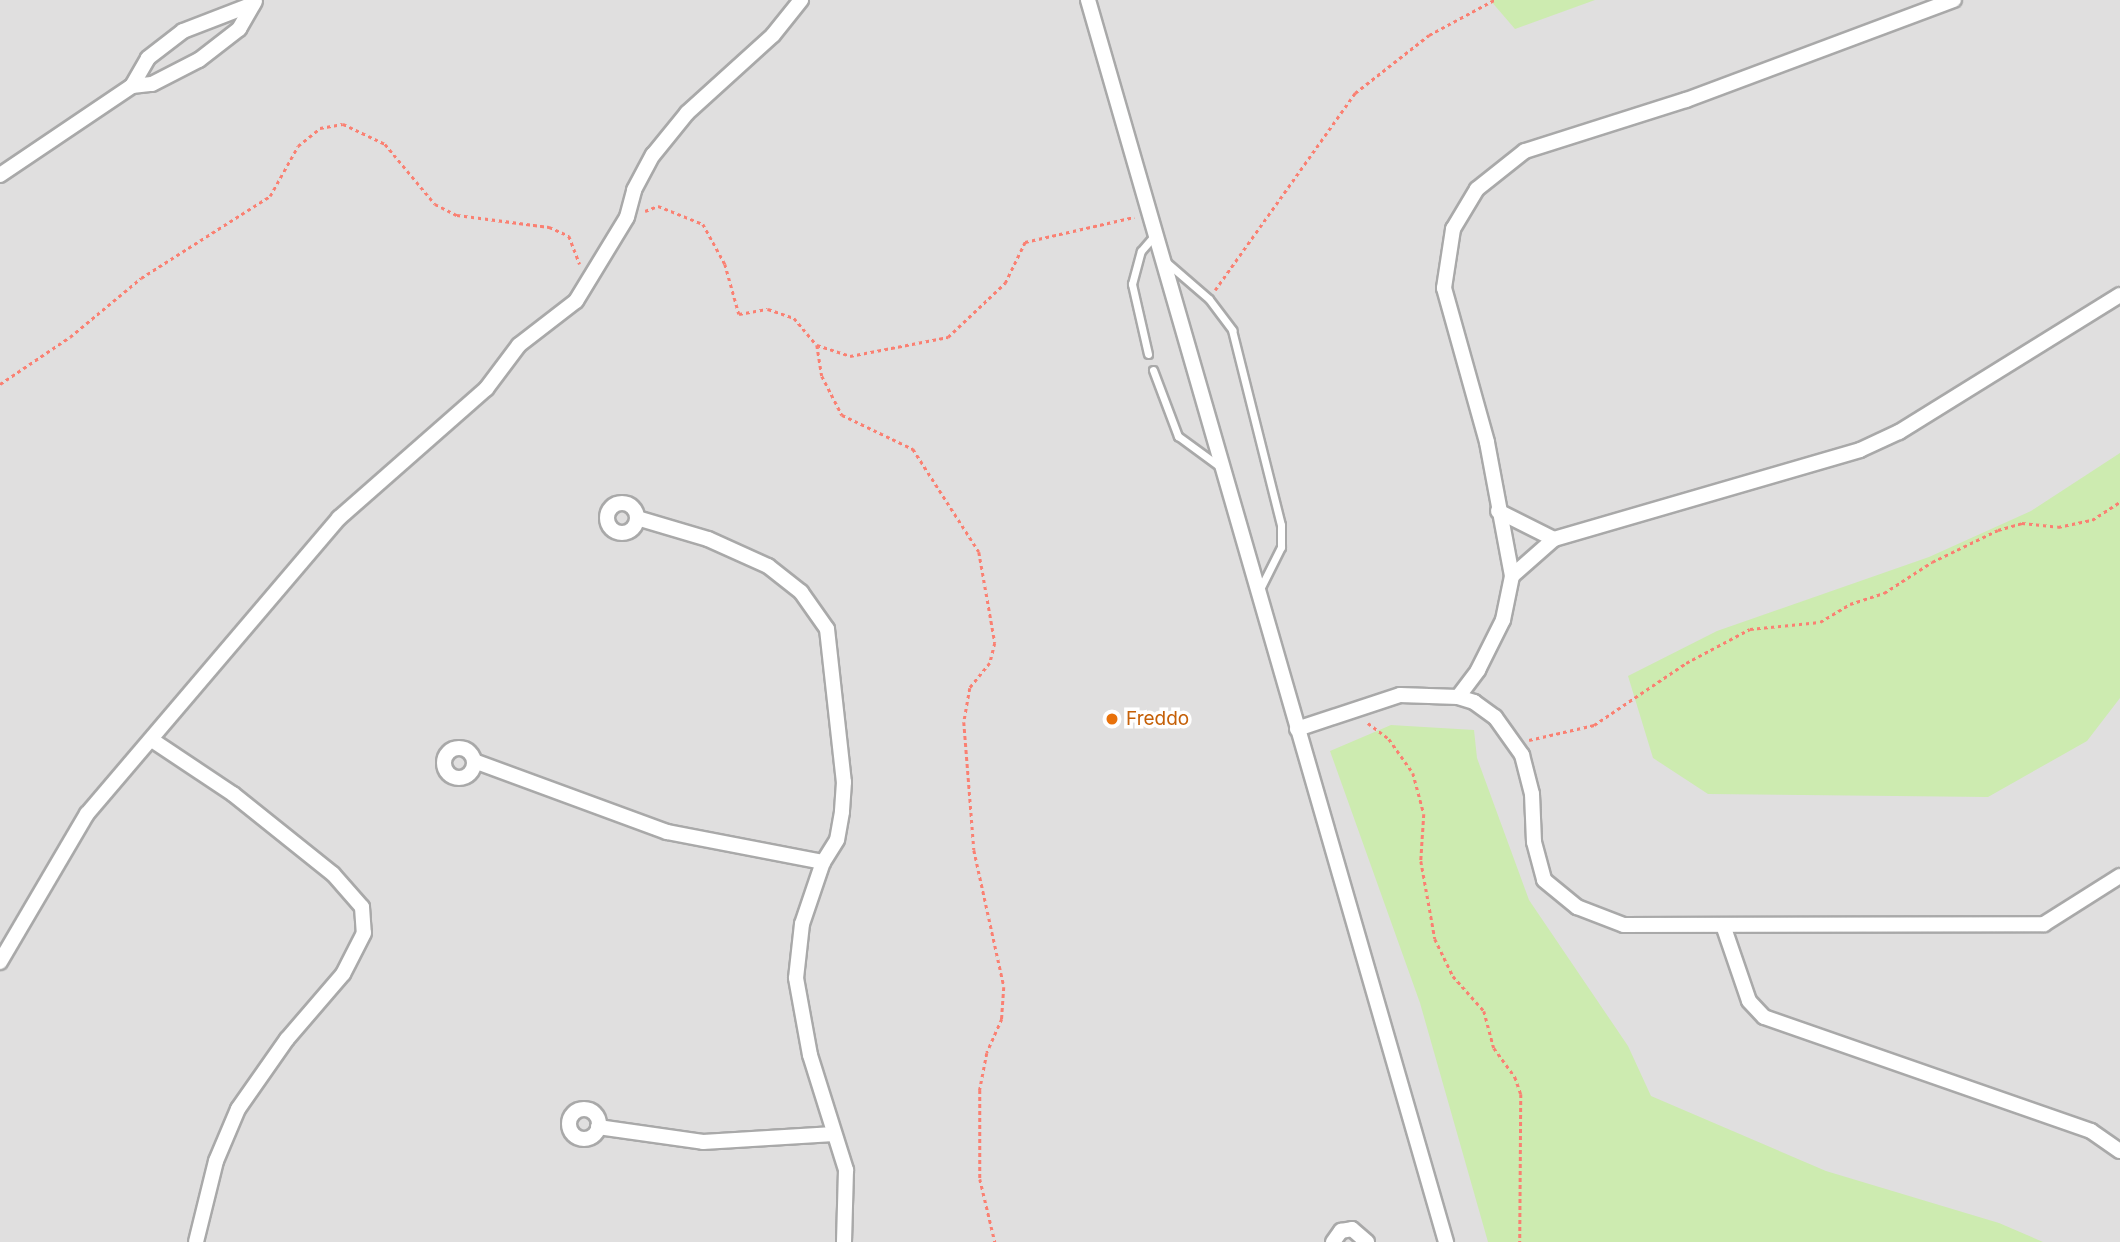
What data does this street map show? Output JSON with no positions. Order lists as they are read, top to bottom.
{
  "places": ["Freddo"]
}
